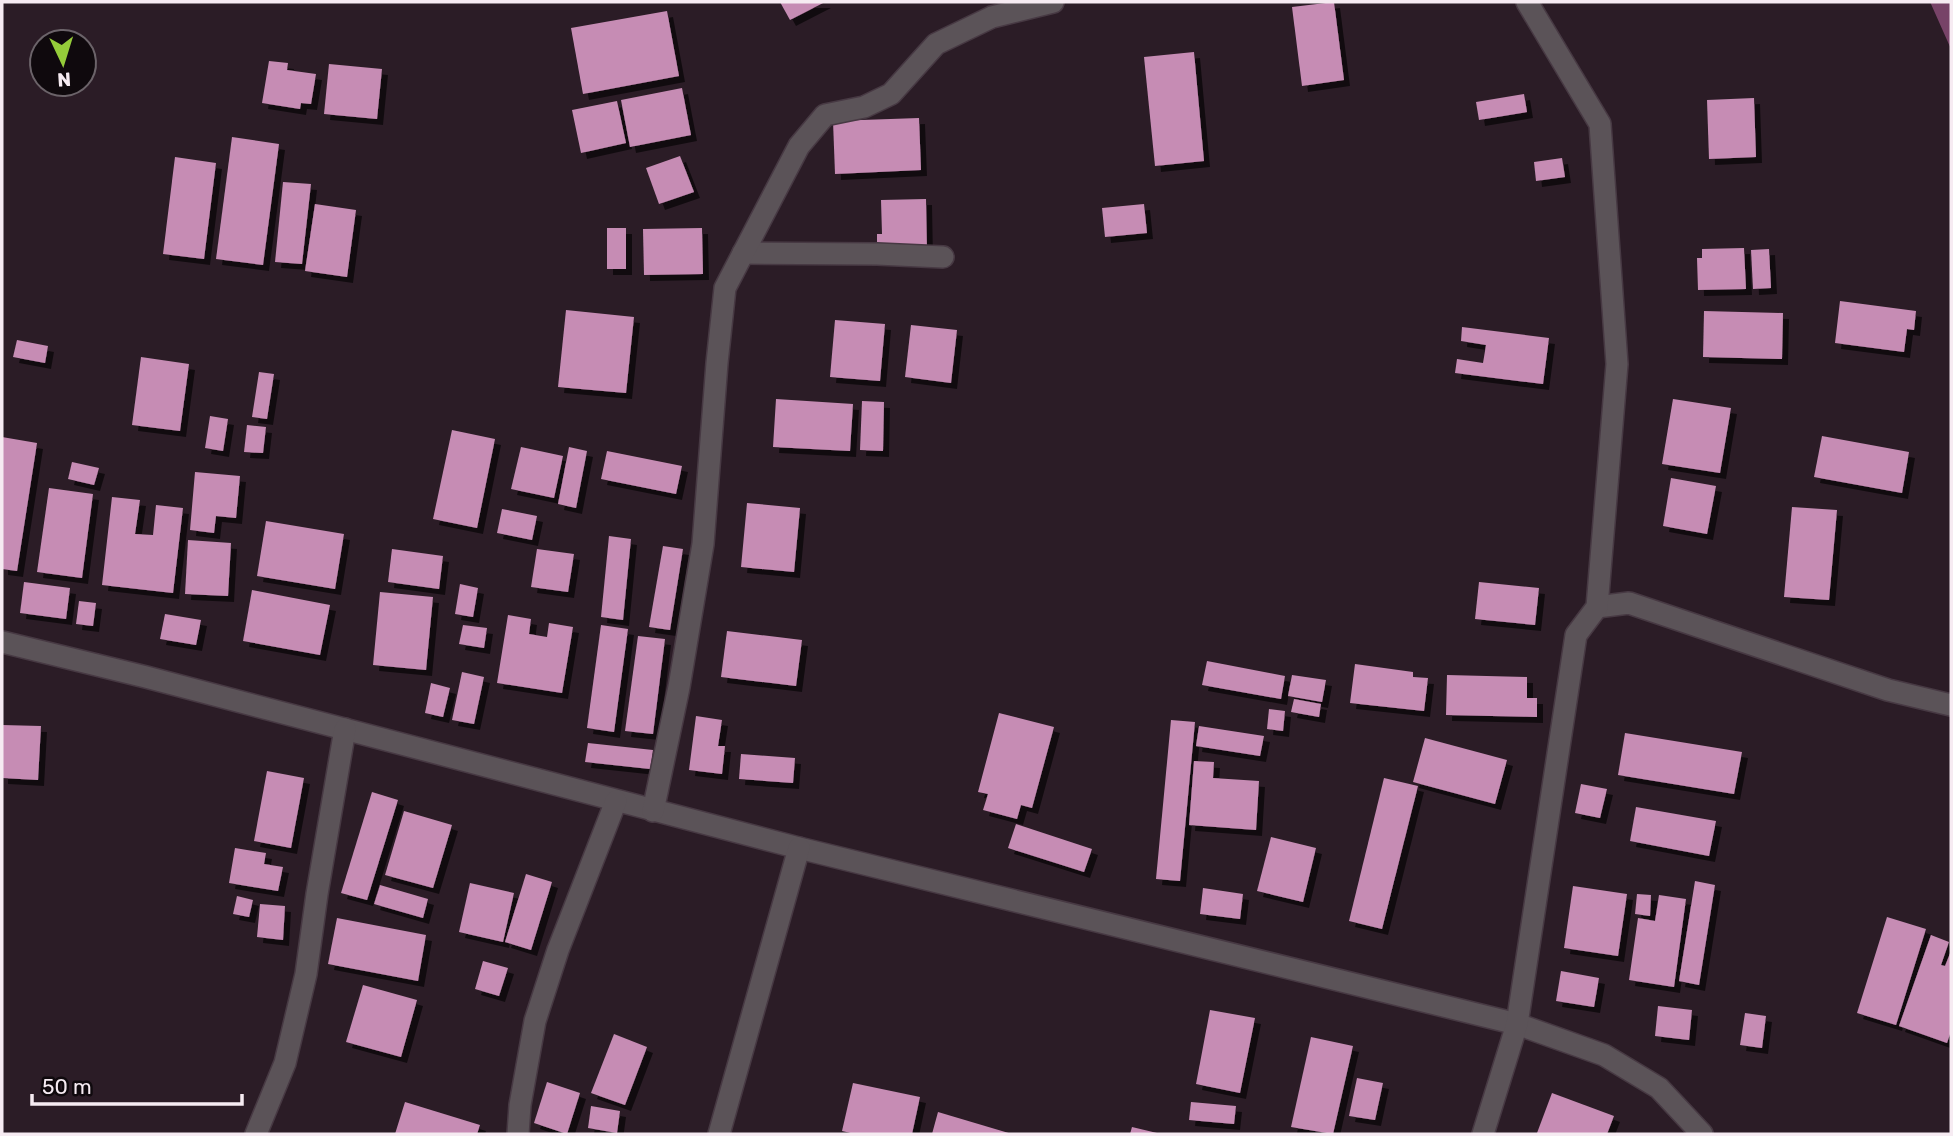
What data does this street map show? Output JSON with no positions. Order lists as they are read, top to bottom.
{
  "scale_bar": "50 m",
  "north": "bottom"
}
